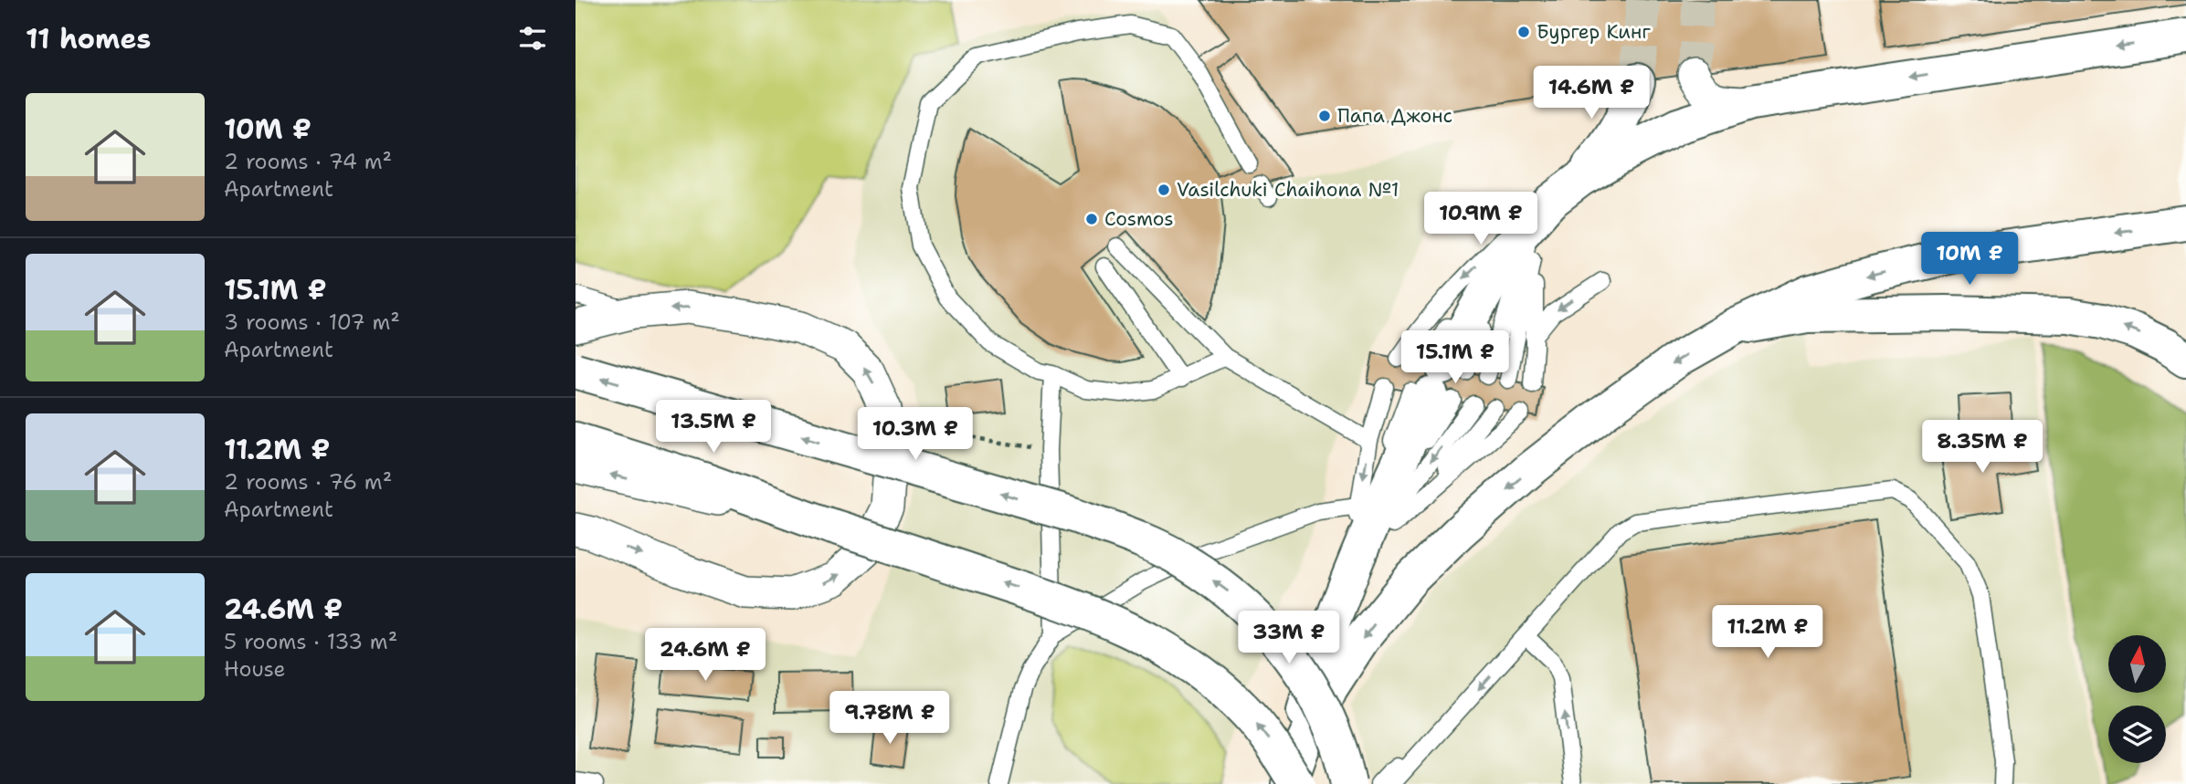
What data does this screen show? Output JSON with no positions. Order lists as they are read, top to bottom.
{
  "places": [
    "Бургер Кинг",
    "Папа Джонс",
    "Vasilchuki Chaihona №1",
    "Cosmos"
  ],
  "north": "top",
  "page": {
    "heading": "11 homes",
    "price": [
      "14.6M ₽",
      "10.9M ₽",
      "10M ₽",
      "15.1M ₽",
      "13.5M ₽",
      "10.3M ₽",
      "8.35M ₽",
      "11.2M ₽",
      "33M ₽",
      "24.6M ₽",
      "9.78M ₽"
    ],
    "list": [
      {
        "name": "10M ₽",
        "note": "2 rooms · 74 m² · Apartment"
      },
      {
        "name": "15.1M ₽",
        "note": "3 rooms · 107 m² · Apartment"
      },
      {
        "name": "11.2M ₽",
        "note": "2 rooms · 76 m² · Apartment"
      },
      {
        "name": "24.6M ₽",
        "note": "5 rooms · 133 m² · House"
      }
    ]
  }
}
